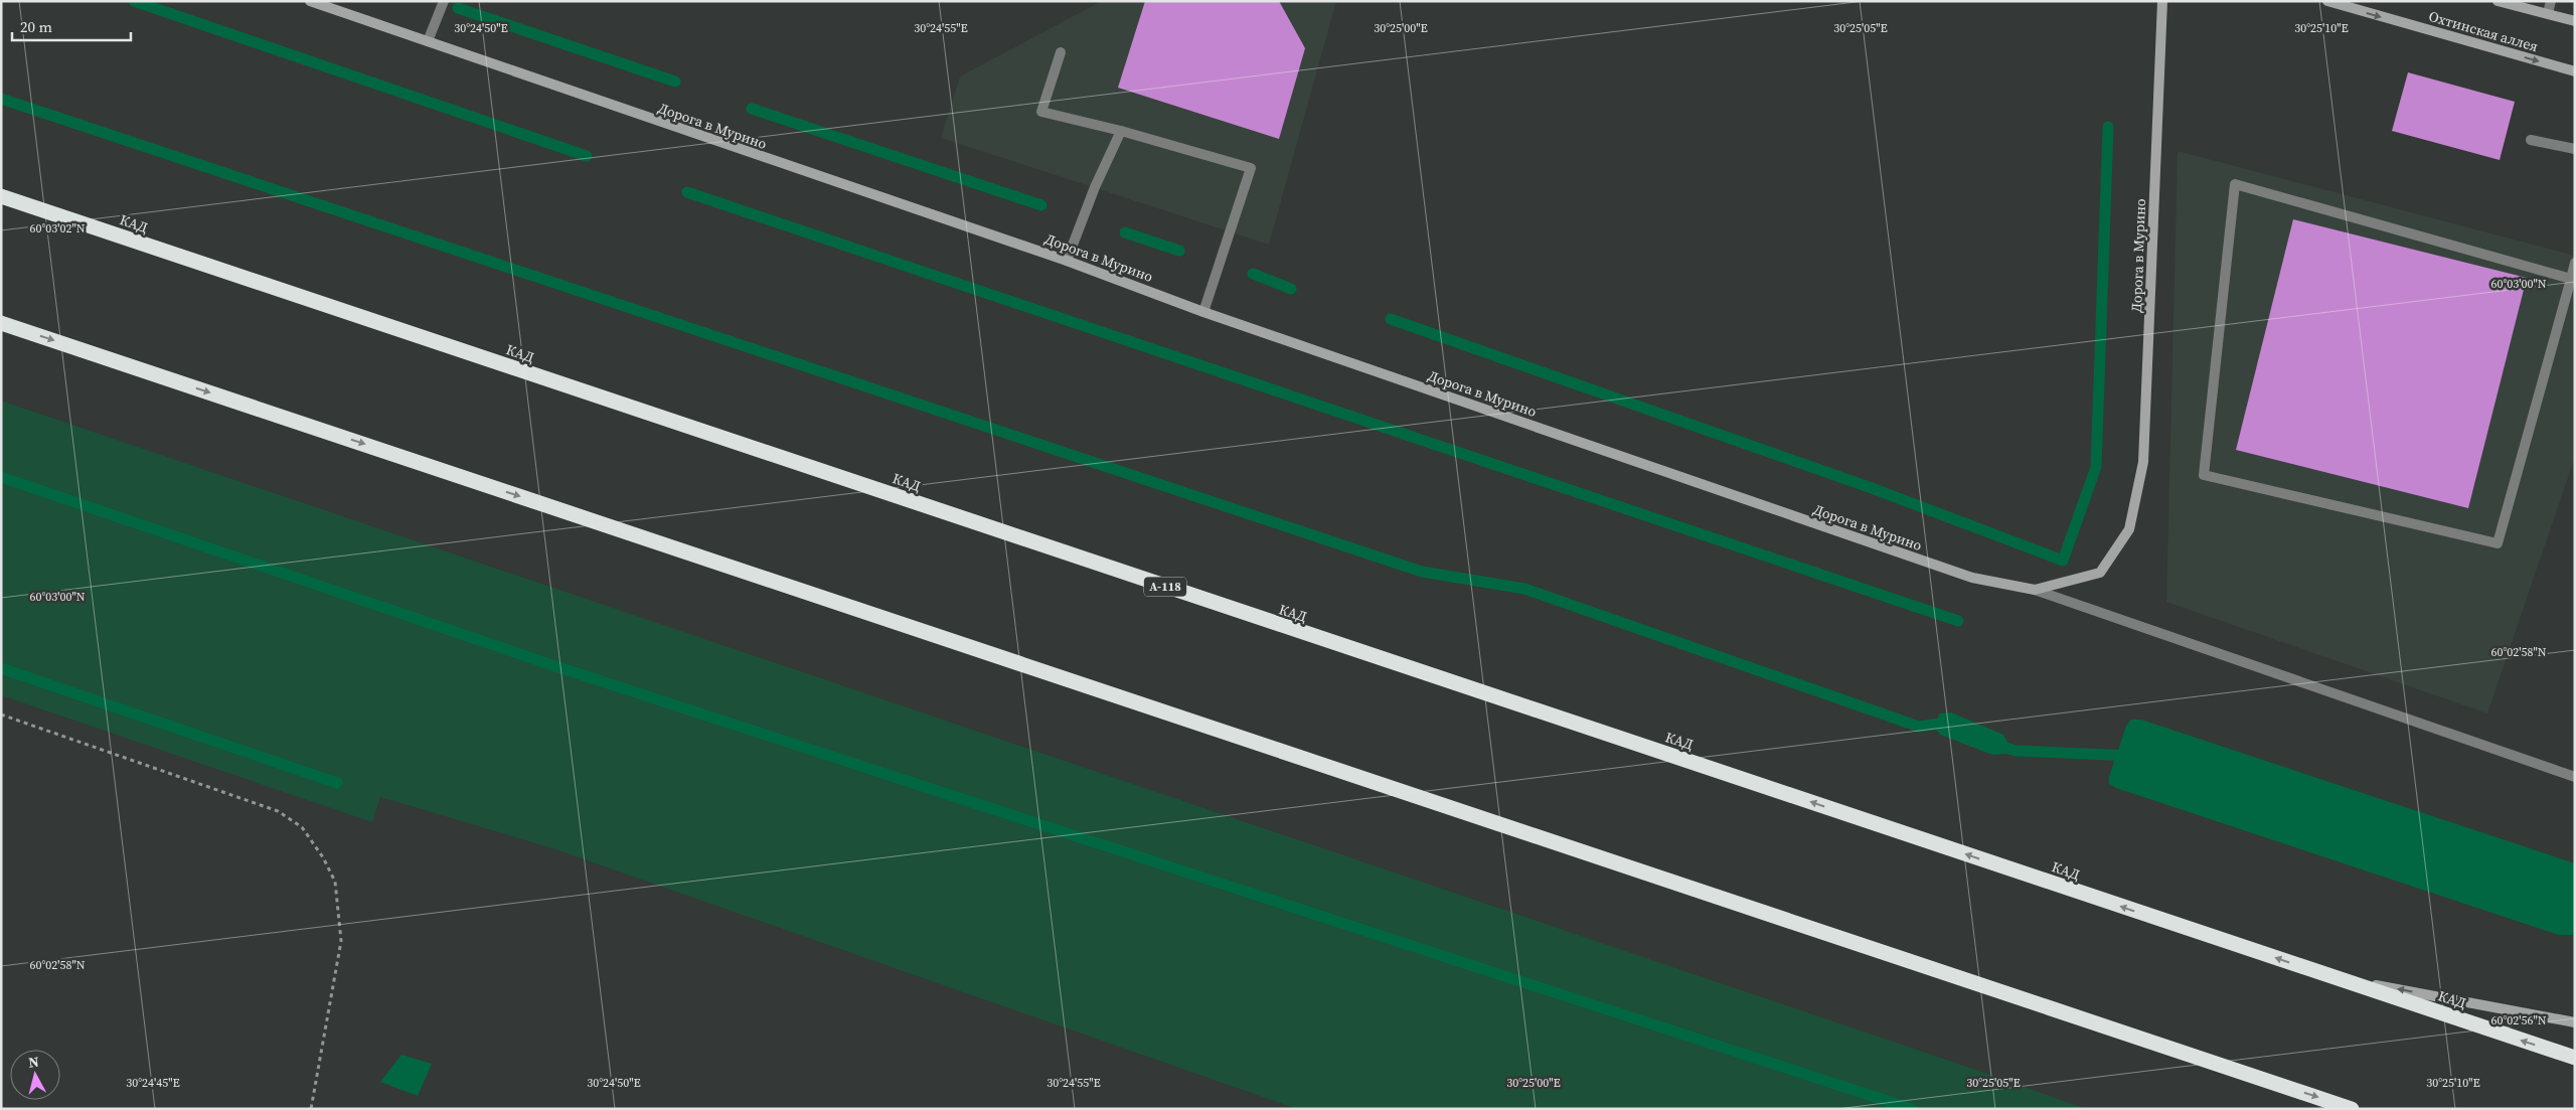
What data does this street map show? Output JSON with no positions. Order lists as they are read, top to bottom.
{
  "streets": {
    "highway": ["КАД", "А-118"],
    "street": ["Охтинская аллея", "Дорога в Мурино"]
  },
  "scale_bar": "20 m",
  "north": "top",
  "coordinates": [
    "30°24'50\"E",
    "30°24'55\"E",
    "30°25'00\"E",
    "30°25'05\"E",
    "30°25'10\"E",
    "60°03'02\"N",
    "60°03'00\"N",
    "60°02'58\"N",
    "60°02'56\"N",
    "30°24'45\"E"
  ]
}
